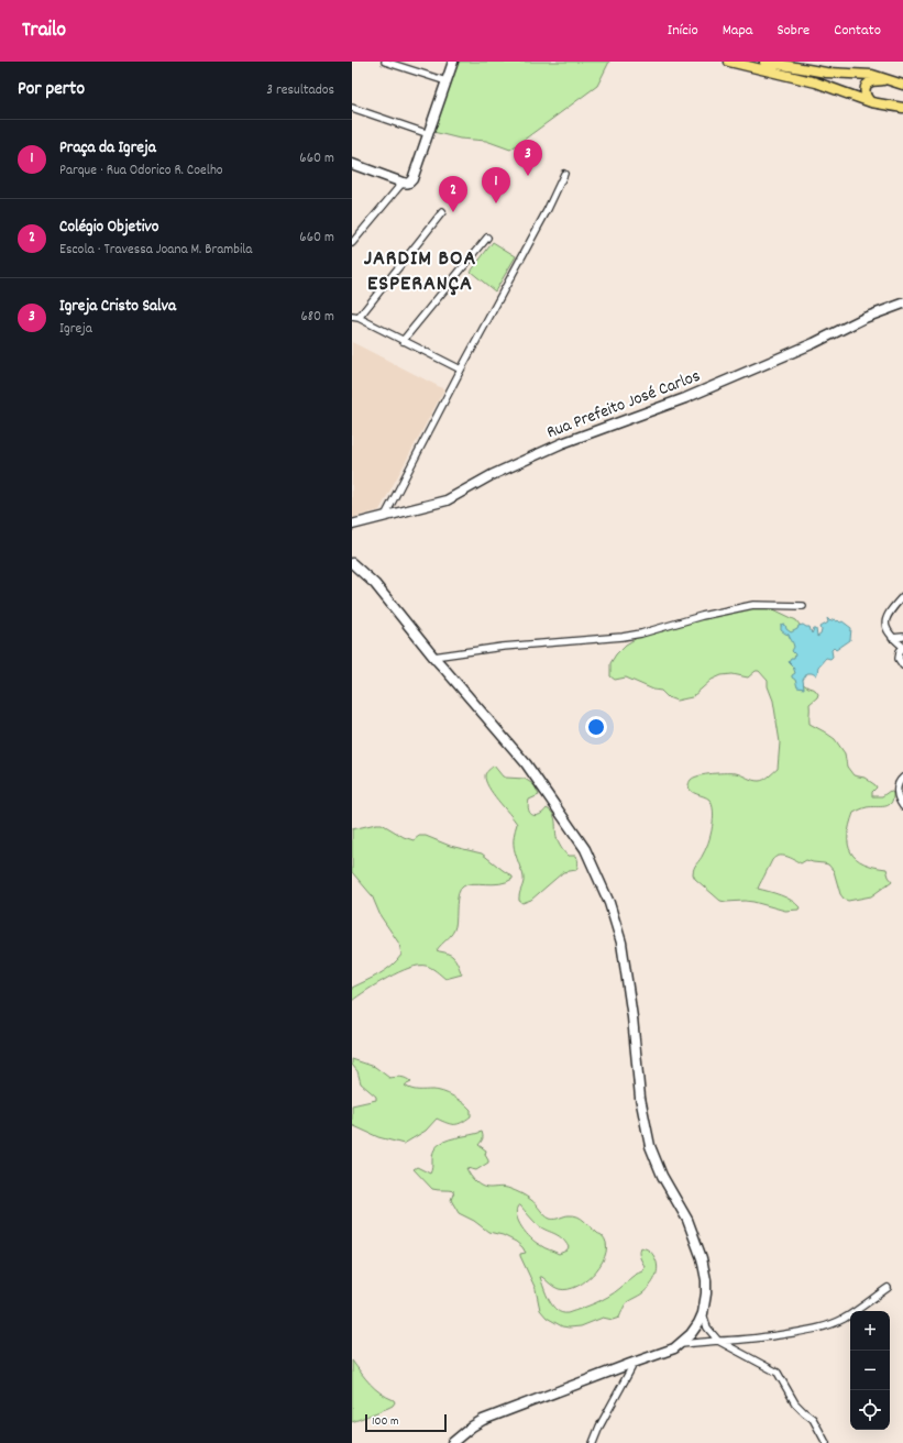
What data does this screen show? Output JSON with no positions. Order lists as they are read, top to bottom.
{
  "streets": {
    "street": ["Rua Prefeito José Carlos"]
  },
  "districts": ["JARDIM BOA ESPERANÇA"],
  "scale_bar": "100 m",
  "page": {
    "header": "Trailo",
    "nav": [
      "Início",
      "Mapa",
      "Sobre",
      "Contato"
    ],
    "heading": ["Por perto", "3 resultados"],
    "list": [
      {
        "mark": "1",
        "name": "Praça da Igreja",
        "note": "Parque · Rua Odorico R. Coelho",
        "value": "660 m"
      },
      {
        "mark": "2",
        "name": "Colégio Objetivo",
        "note": "Escola · Travessa Joana M. Brambila",
        "value": "660 m"
      },
      {
        "mark": "3",
        "name": "Igreja Cristo Salva",
        "note": "Igreja",
        "value": "680 m"
      }
    ],
    "pins": ["3", "1", "2"],
    "map_buttons": ["+", "−"],
    "scale": "100 m"
  }
}
